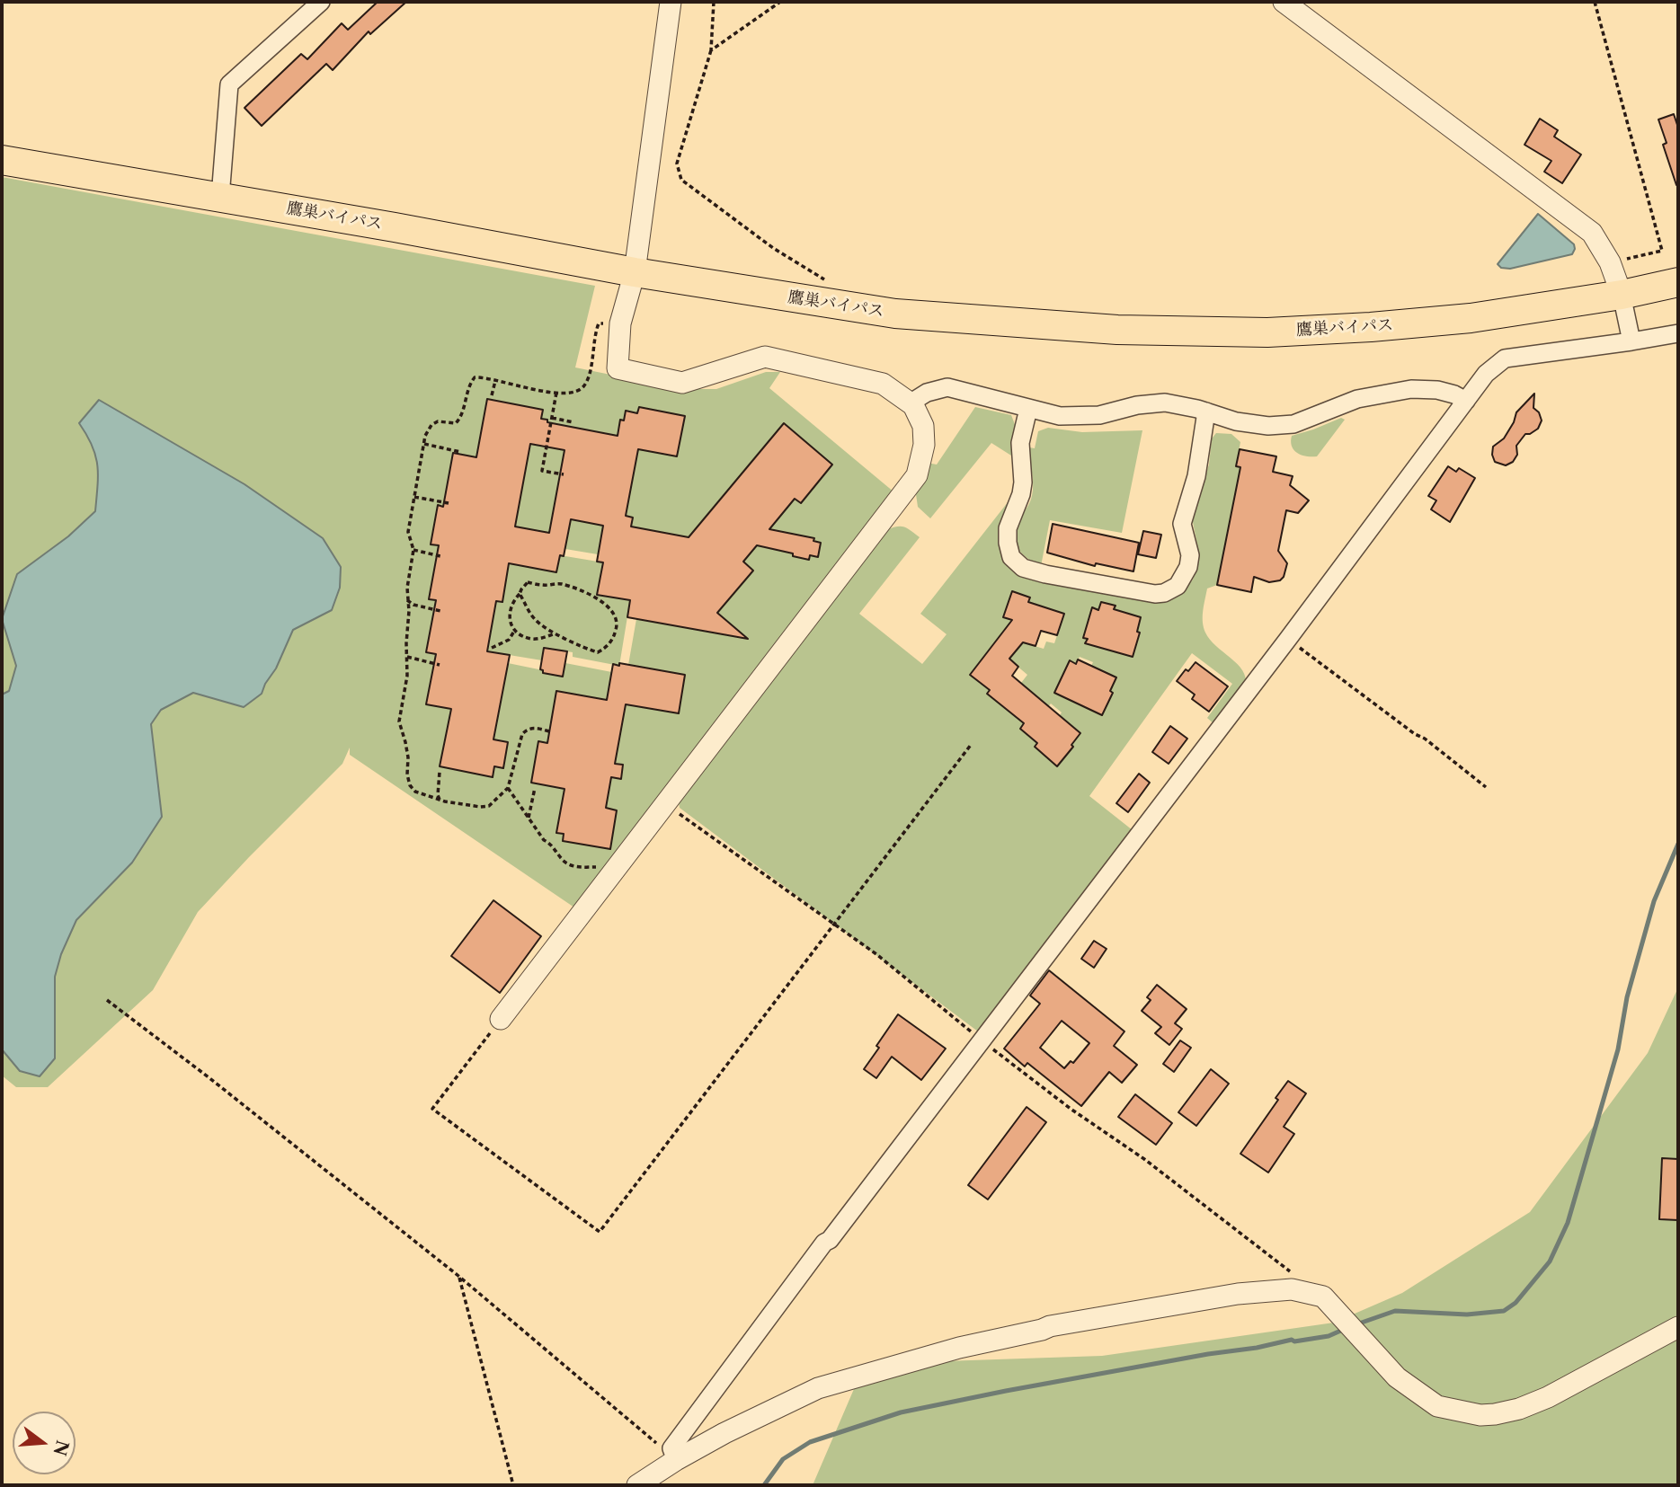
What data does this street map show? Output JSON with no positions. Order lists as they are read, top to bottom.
{
  "streets": {
    "highway": ["鷹巣バイパス"]
  },
  "north": "right"
}
